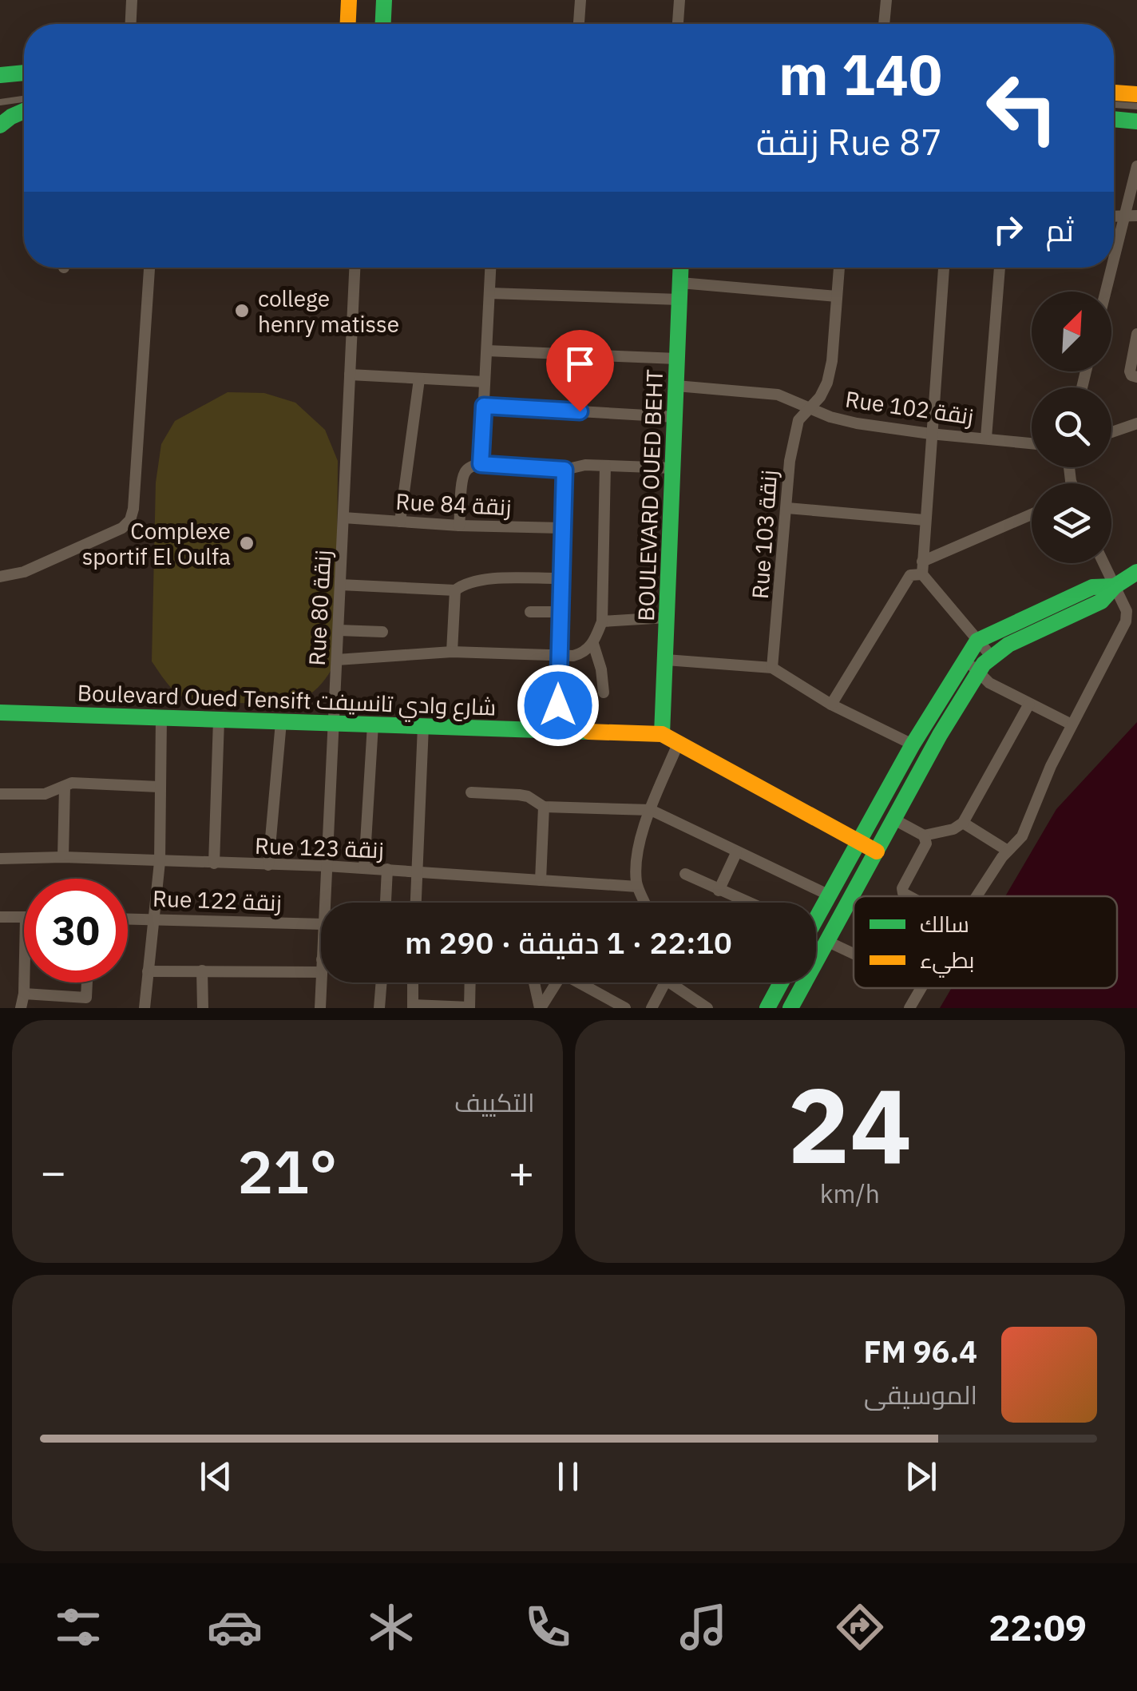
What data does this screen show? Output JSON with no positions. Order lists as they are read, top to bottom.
{
  "streets": {
    "street": [
      "Rue 102 زنقة",
      "BOULEVARD OUED BEHT",
      "Rue 84 زنقة",
      "Rue 103 زنقة",
      "Rue 80 زنقة",
      "Boulevard Oued Tensift شارع وادي تانسيفت",
      "Rue 123 زنقة",
      "Rue 122 زنقة"
    ]
  },
  "crossings": [
    ["Rue 102 زنقة", "BOULEVARD OUED BEHT"],
    ["Rue 102 زنقة", "Rue 103 زنقة"],
    ["BOULEVARD OUED BEHT", "Boulevard Oued Tensift شارع وادي تانسيفت"],
    ["Rue 84 زنقة", "Rue 80 زنقة"],
    ["Rue 80 زنقة", "Boulevard Oued Tensift شارع وادي تانسيفت"],
    ["Rue 80 زنقة", "Rue 123 زنقة"]
  ],
  "places": ["college henry matisse", "Complexe sportif El Oulfa"],
  "legend": ["سالك", "بطيء"],
  "north": "top right",
  "page": {
    "turn": ["140 m", "Rue 87 زنقة"],
    "then": "ثم",
    "limit": "30",
    "trip": "22:10 · 1 دقيقة · 290 m",
    "tile": [
      ["24", "km/h"],
      "التكييف"
    ],
    "heat": ["−", "21°", "+"],
    "song": ["96.4 FM", "الموسيقى"],
    "tabs": "22:09"
  }
}
